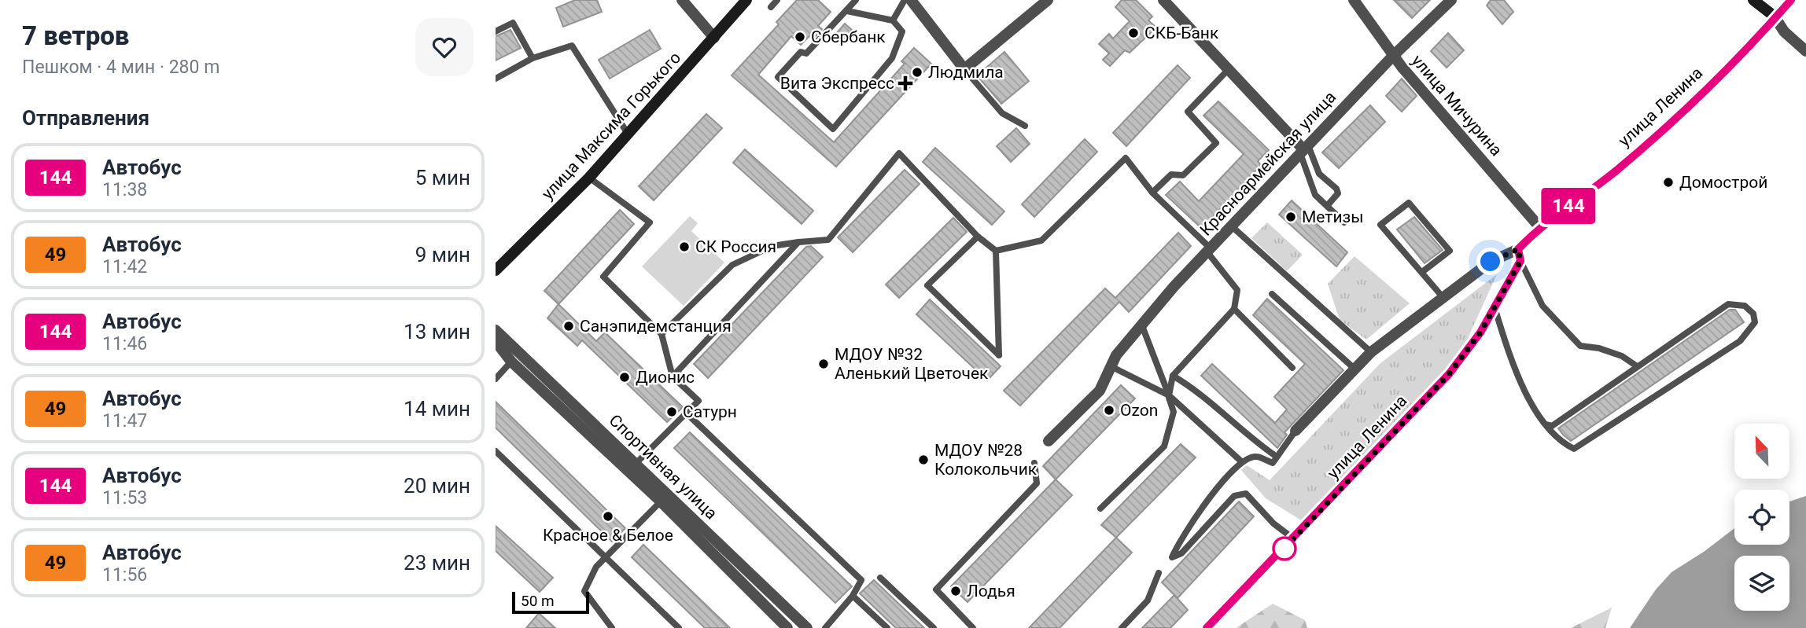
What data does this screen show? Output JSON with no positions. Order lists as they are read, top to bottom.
{
  "streets": {
    "street": [
      "улица Мичурина",
      "улица Ленина",
      "улица Максима Горького",
      "Красноармейская улица",
      "Спортивная улица"
    ]
  },
  "crossings": [
    ["улица Мичурина", "улица Ленина"],
    ["улица Мичурина", "Красноармейская улица"]
  ],
  "places": {
    "other": [
      "СКБ-Банк",
      "Сбербанк",
      "Людмила",
      "Домострой",
      "Метизы",
      "СК Россия",
      "Санэпидемстанция",
      "МДОУ №32 Аленький Цветочек",
      "Дионис",
      "Ozon",
      "Сатурн",
      "МДОУ №28 Колокольчик",
      "Красное & Белое",
      "Лодья"
    ],
    "health": ["Вита Экспресс"]
  },
  "lines": ["bus line 144"],
  "scale_bar": "50 m",
  "north": "top left",
  "page": {
    "heading": [
      ["7 ветров", "Пешком · 4 мин · 280 m"],
      "Отправления"
    ],
    "on_map": "144",
    "list": [
      {
        "mark": "144",
        "name": "Автобус",
        "note": "11:38",
        "value": "5 мин"
      },
      {
        "mark": "49",
        "name": "Автобус",
        "note": "11:42",
        "value": "9 мин"
      },
      {
        "mark": "144",
        "name": "Автобус",
        "note": "11:46",
        "value": "13 мин"
      },
      {
        "mark": "49",
        "name": "Автобус",
        "note": "11:47",
        "value": "14 мин"
      },
      {
        "mark": "144",
        "name": "Автобус",
        "note": "11:53",
        "value": "20 мин"
      },
      {
        "mark": "49",
        "name": "Автобус",
        "note": "11:56",
        "value": "23 мин"
      }
    ],
    "scale": "50 m"
  }
}
